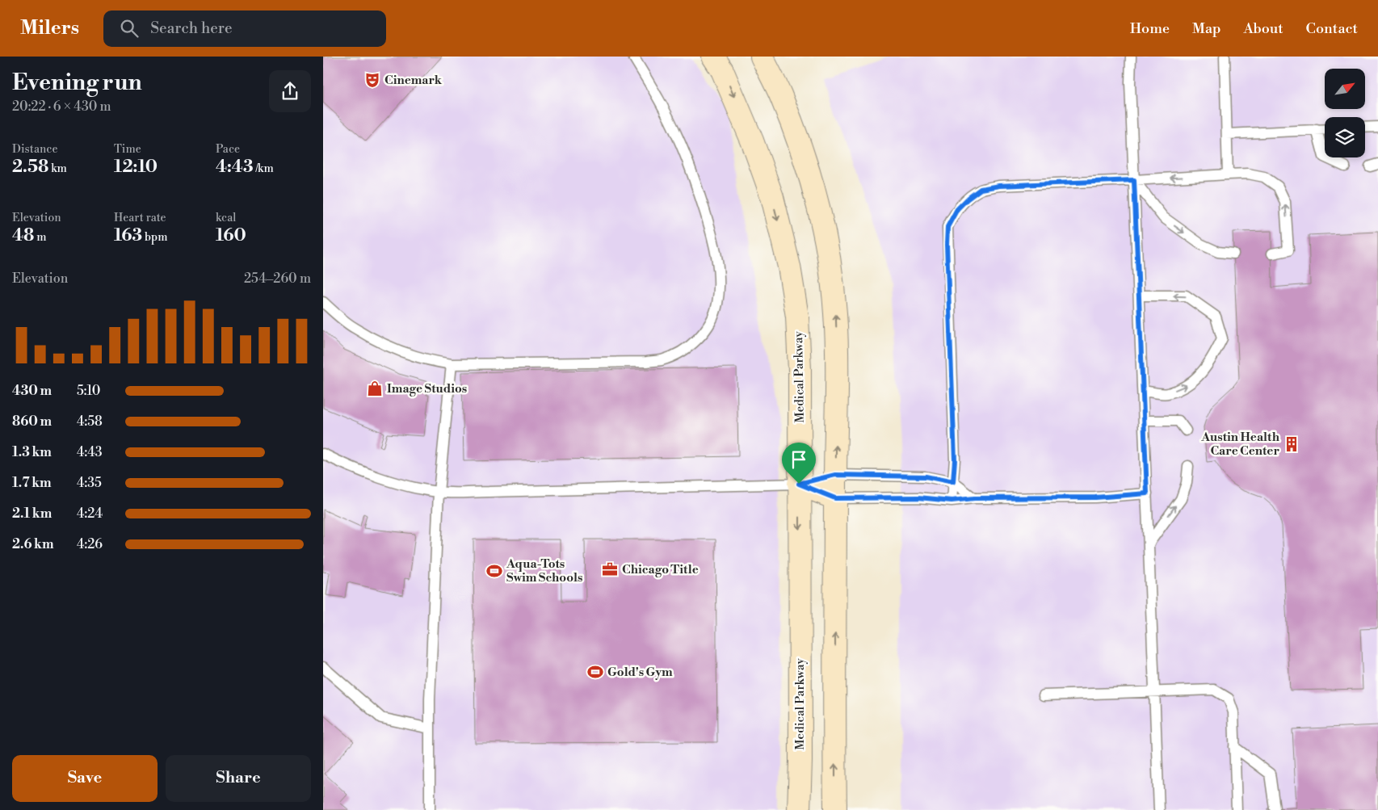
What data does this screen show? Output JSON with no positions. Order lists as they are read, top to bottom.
{
  "streets": {
    "street": ["Medical Parkway"]
  },
  "places": {
    "theatre": ["Cinemark"],
    "shop": ["Image Studios"],
    "building": ["Austin Health Care Center"],
    "office": ["Chicago Title"],
    "sports": ["Aqua-Tots Swim Schools", "Gold's Gym"]
  },
  "north": "top right",
  "page": {
    "header": "Milers",
    "search": "Search here",
    "nav": [
      "Home",
      "Map",
      "About",
      "Contact"
    ],
    "heading": ["Evening run", "20:22 · 6 × 430 m"],
    "stats": [
      ["Distance", "2.58 km"],
      ["Time", "12:10"],
      ["Pace", "4:43 /km"],
      ["Elevation", "48 m"],
      ["Heart rate", "163 bpm"],
      ["kcal", "160"]
    ],
    "chart": ["Elevation", "254–260 m"],
    "list": [
      {
        "name": "430 m",
        "note": "5:10"
      },
      {
        "name": "860 m",
        "note": "4:58"
      },
      {
        "name": "1.3 km",
        "note": "4:43"
      },
      {
        "name": "1.7 km",
        "note": "4:35"
      },
      {
        "name": "2.1 km",
        "note": "4:24"
      },
      {
        "name": "2.6 km",
        "note": "4:26"
      }
    ],
    "buttons": ["Save", "Share"]
  }
}
